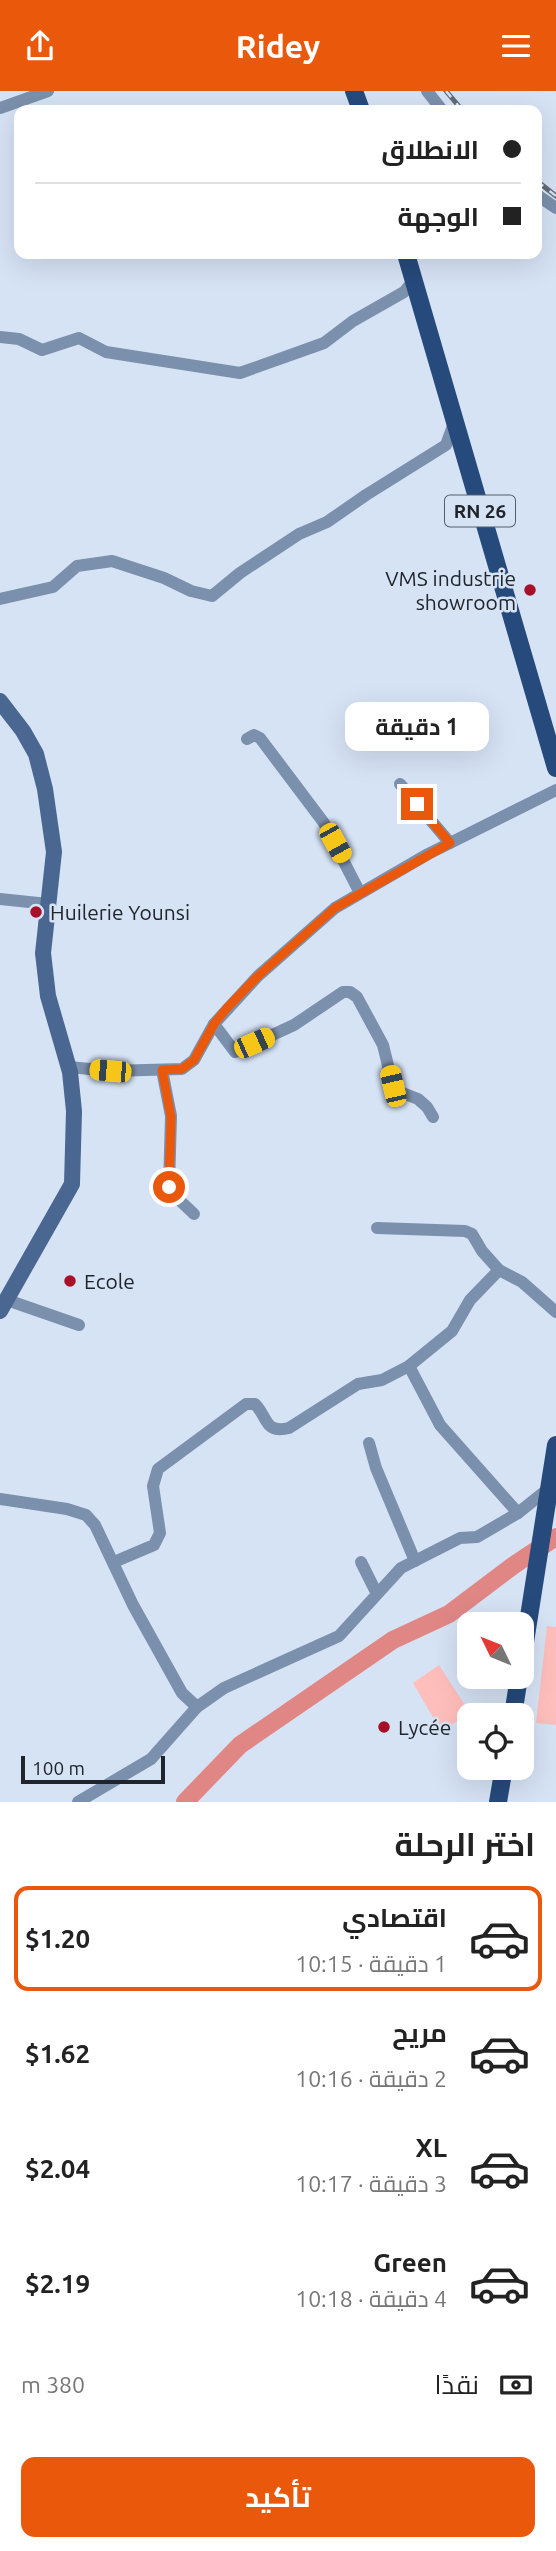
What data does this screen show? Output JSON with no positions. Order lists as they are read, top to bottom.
{
  "streets": {
    "main road": ["RN 26"]
  },
  "places": [
    "VMS industrie showroom",
    "Huilerie Younsi",
    "Ecole",
    "Lycée"
  ],
  "scale_bar": "100 m",
  "north": "top left",
  "page": {
    "header": "Ridey",
    "banner": ["الانطلاق", "الوجهة"],
    "bubble": "1 دقيقة",
    "scale": "100 m",
    "heading": "اختر الرحلة",
    "list": [
      {
        "name": "اقتصادي",
        "note": "1 دقيقة · 10:15",
        "value": "$1.20"
      },
      {
        "name": "مريح",
        "note": "2 دقيقة · 10:16",
        "value": "$1.62"
      },
      {
        "name": "XL",
        "note": "3 دقيقة · 10:17",
        "value": "$2.04"
      },
      {
        "name": "Green",
        "note": "4 دقيقة · 10:18",
        "value": "$2.19"
      }
    ],
    "pay": ["نقدًا", "380 m"],
    "buttons": "تأكيد"
  }
}
